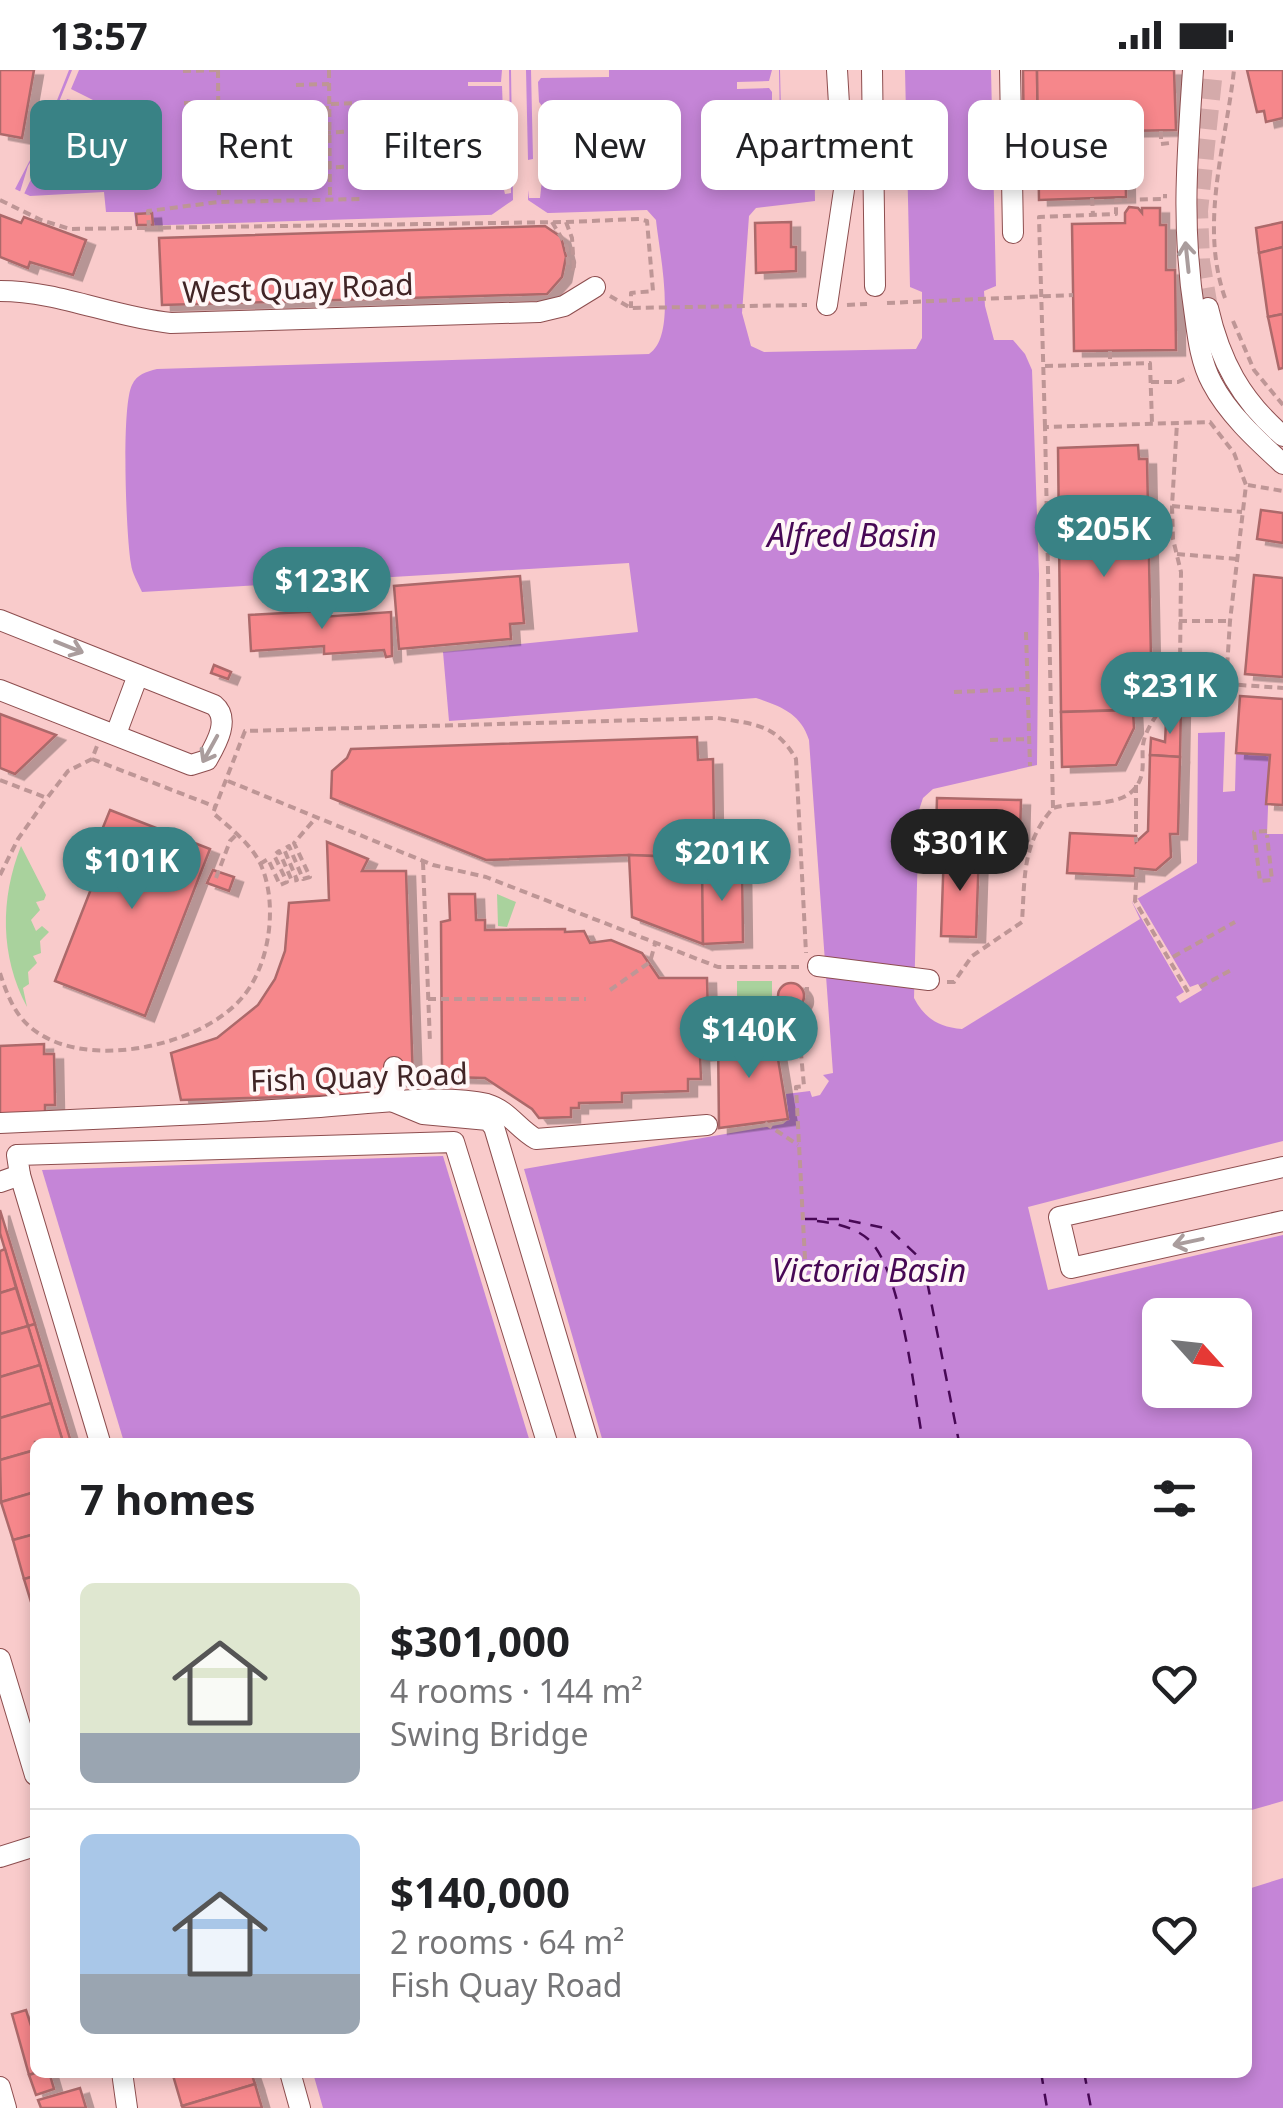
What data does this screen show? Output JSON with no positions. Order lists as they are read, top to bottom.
{
  "streets": {
    "street": ["West Quay Road", "Fish Quay Road"]
  },
  "water": ["Alfred Basin", "Victoria Basin"],
  "north": "bottom right",
  "page": {
    "status": "13:57",
    "chip": [
      "Buy",
      "Rent",
      "Filters",
      "New",
      "Apartment",
      "House"
    ],
    "price": [
      "$205K",
      "$123K",
      "$231K",
      "$301K",
      "$201K",
      "$101K",
      "$140K"
    ],
    "heading": "7 homes",
    "list": [
      {
        "name": "$301,000",
        "note": "4 rooms · 144 m² · Swing Bridge"
      },
      {
        "name": "$140,000",
        "note": "2 rooms · 64 m² · Fish Quay Road"
      }
    ]
  }
}
